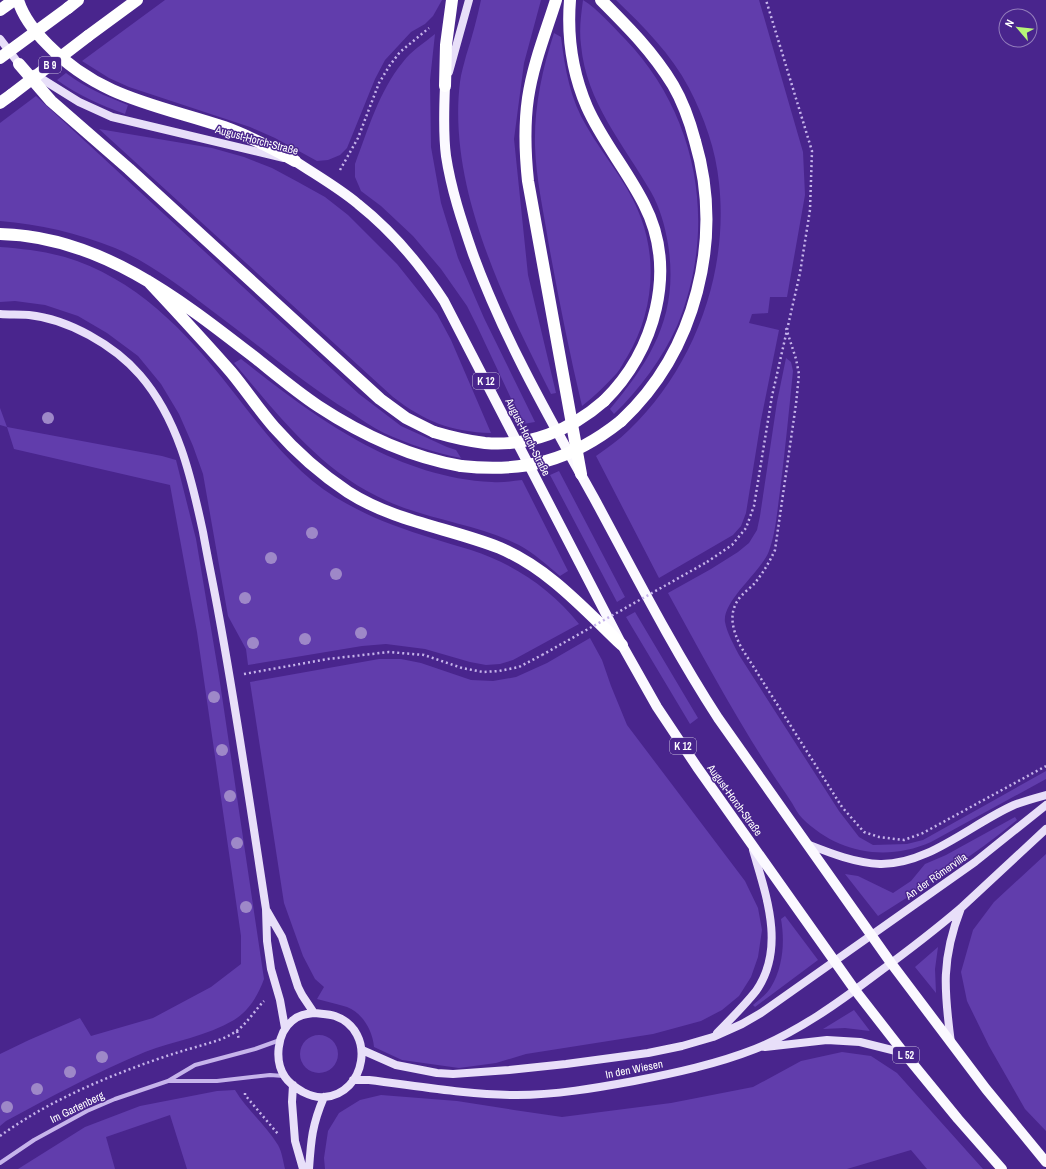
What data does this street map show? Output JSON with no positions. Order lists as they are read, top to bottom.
{
  "streets": {
    "highway": ["B 9"],
    "main road": ["August-Horch-Straße", "K 12", "L 52"],
    "street": ["An der Römervilla", "In den Wiesen", "Im Gartenberg"]
  },
  "crossings": [
    ["August-Horch-Straße", "K 12"],
    ["August-Horch-Straße", "An der Römervilla"],
    ["August-Horch-Straße", "L 52"],
    ["August-Horch-Straße", "In den Wiesen"],
    ["K 12", "In den Wiesen"],
    ["An der Römervilla", "In den Wiesen"],
    ["L 52", "In den Wiesen"],
    ["In den Wiesen", "Im Gartenberg"]
  ],
  "north": "top left"
}
